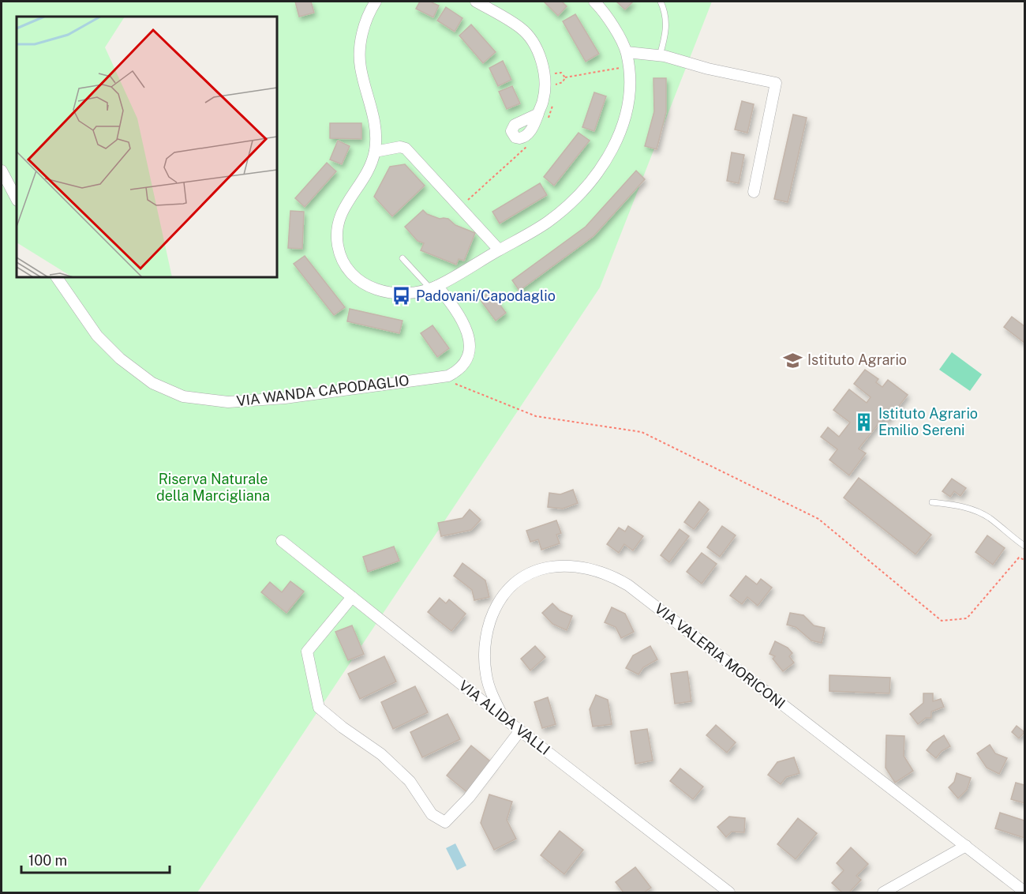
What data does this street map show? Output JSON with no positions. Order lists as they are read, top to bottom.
{
  "streets": {
    "street": ["VIA WANDA CAPODAGLIO", "VIA VALERIA MORICONI", "VIA ALIDA VALLI"]
  },
  "crossings": [
    ["VIA VALERIA MORICONI", "VIA ALIDA VALLI"]
  ],
  "parks": ["Riserva Naturale della Marcigliana"],
  "places": {
    "bus stop": ["Padovani/Capodaglio"],
    "school or university": ["Istituto Agrario"],
    "building": ["Istituto Agrario Emilio Sereni"]
  },
  "scale_bar": "100 m"
}
